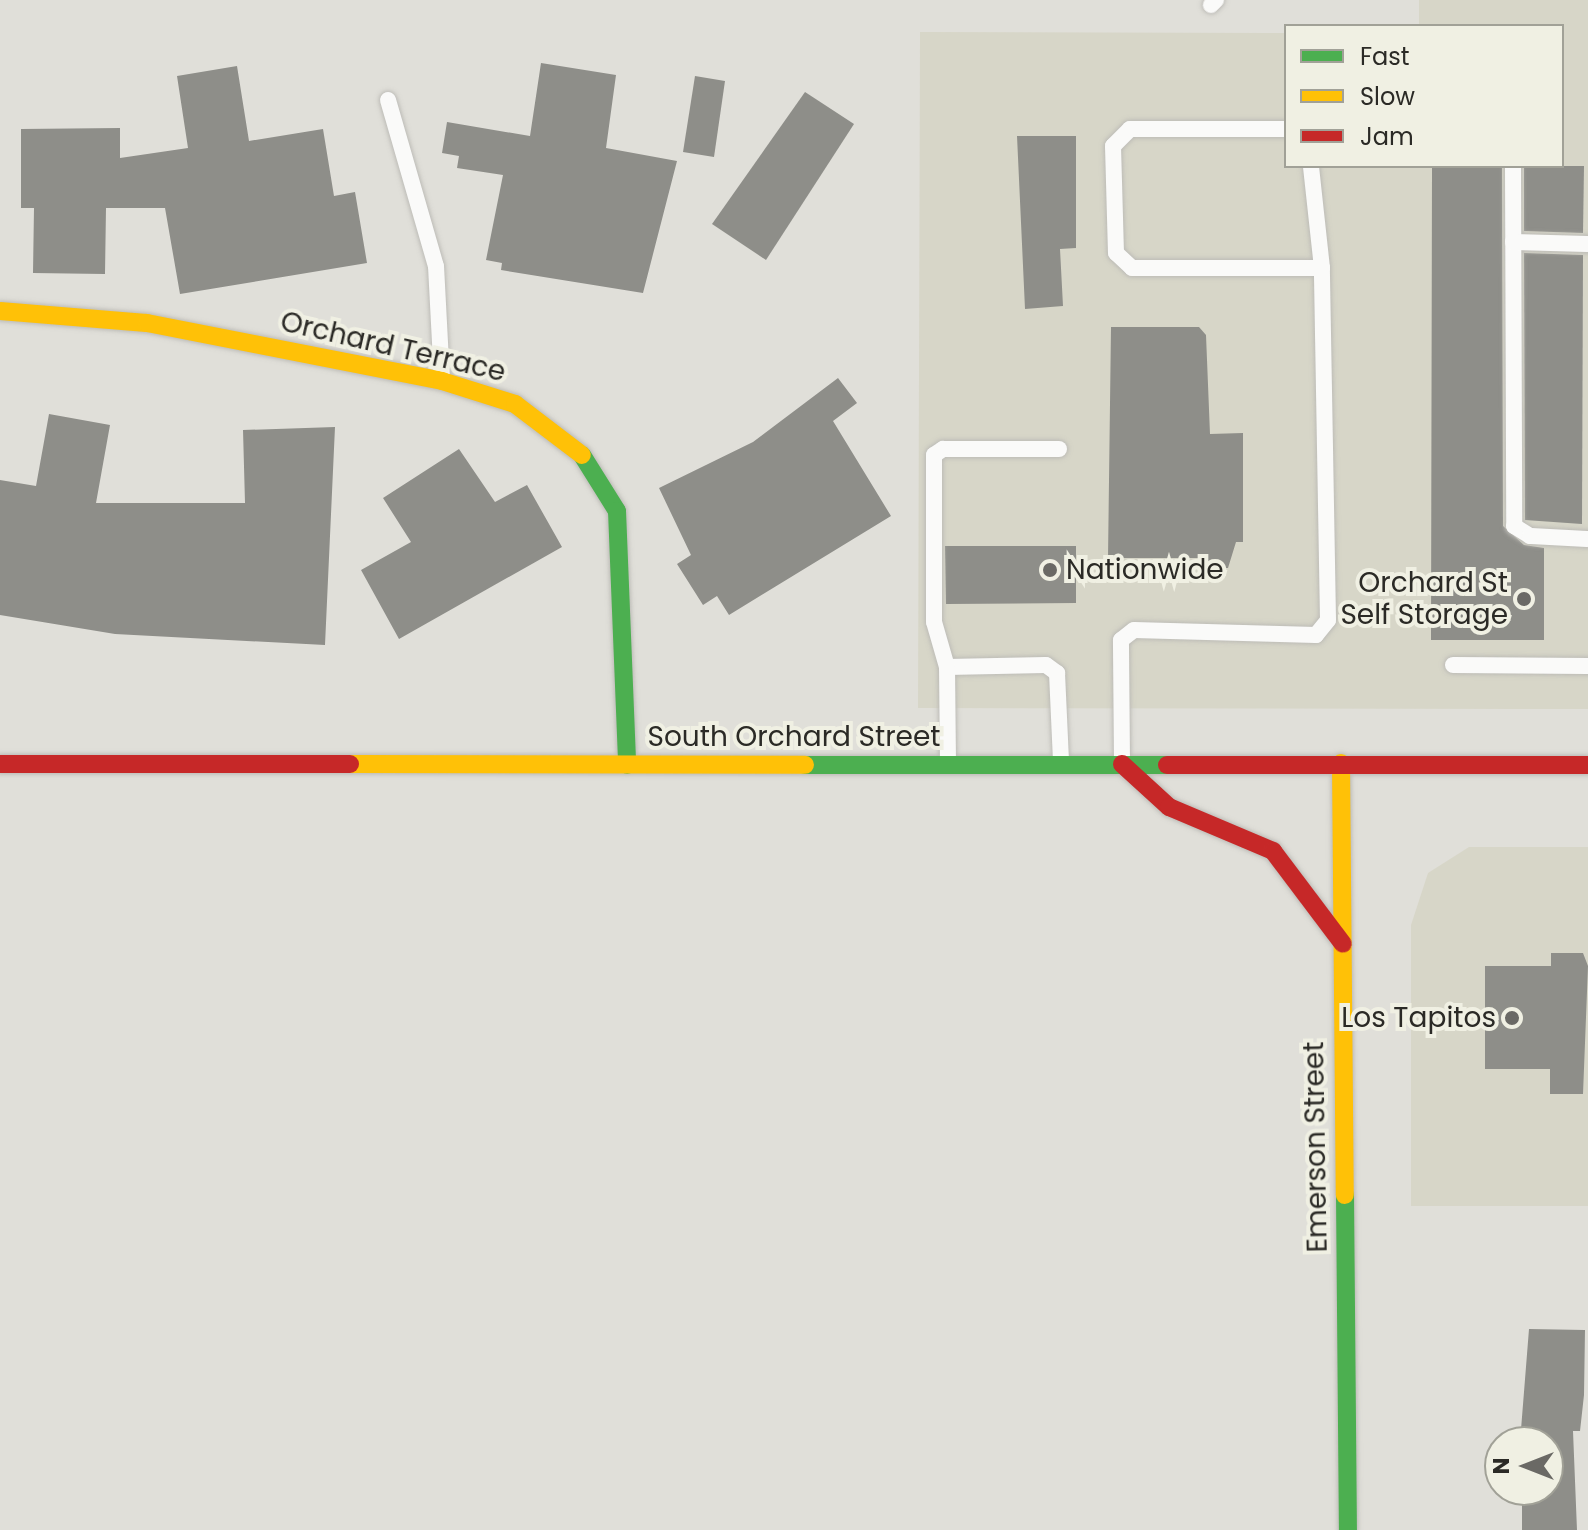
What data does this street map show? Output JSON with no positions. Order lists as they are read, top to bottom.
{
  "streets": {
    "main road": ["Orchard Terrace", "South Orchard Street", "Emerson Street"]
  },
  "crossings": [
    ["Orchard Terrace", "South Orchard Street"],
    ["South Orchard Street", "Emerson Street"]
  ],
  "places": ["Nationwide", "Orchard St Self Storage", "Los Tapitos"],
  "legend": ["Fast", "Slow", "Jam"],
  "north": "left"
}
